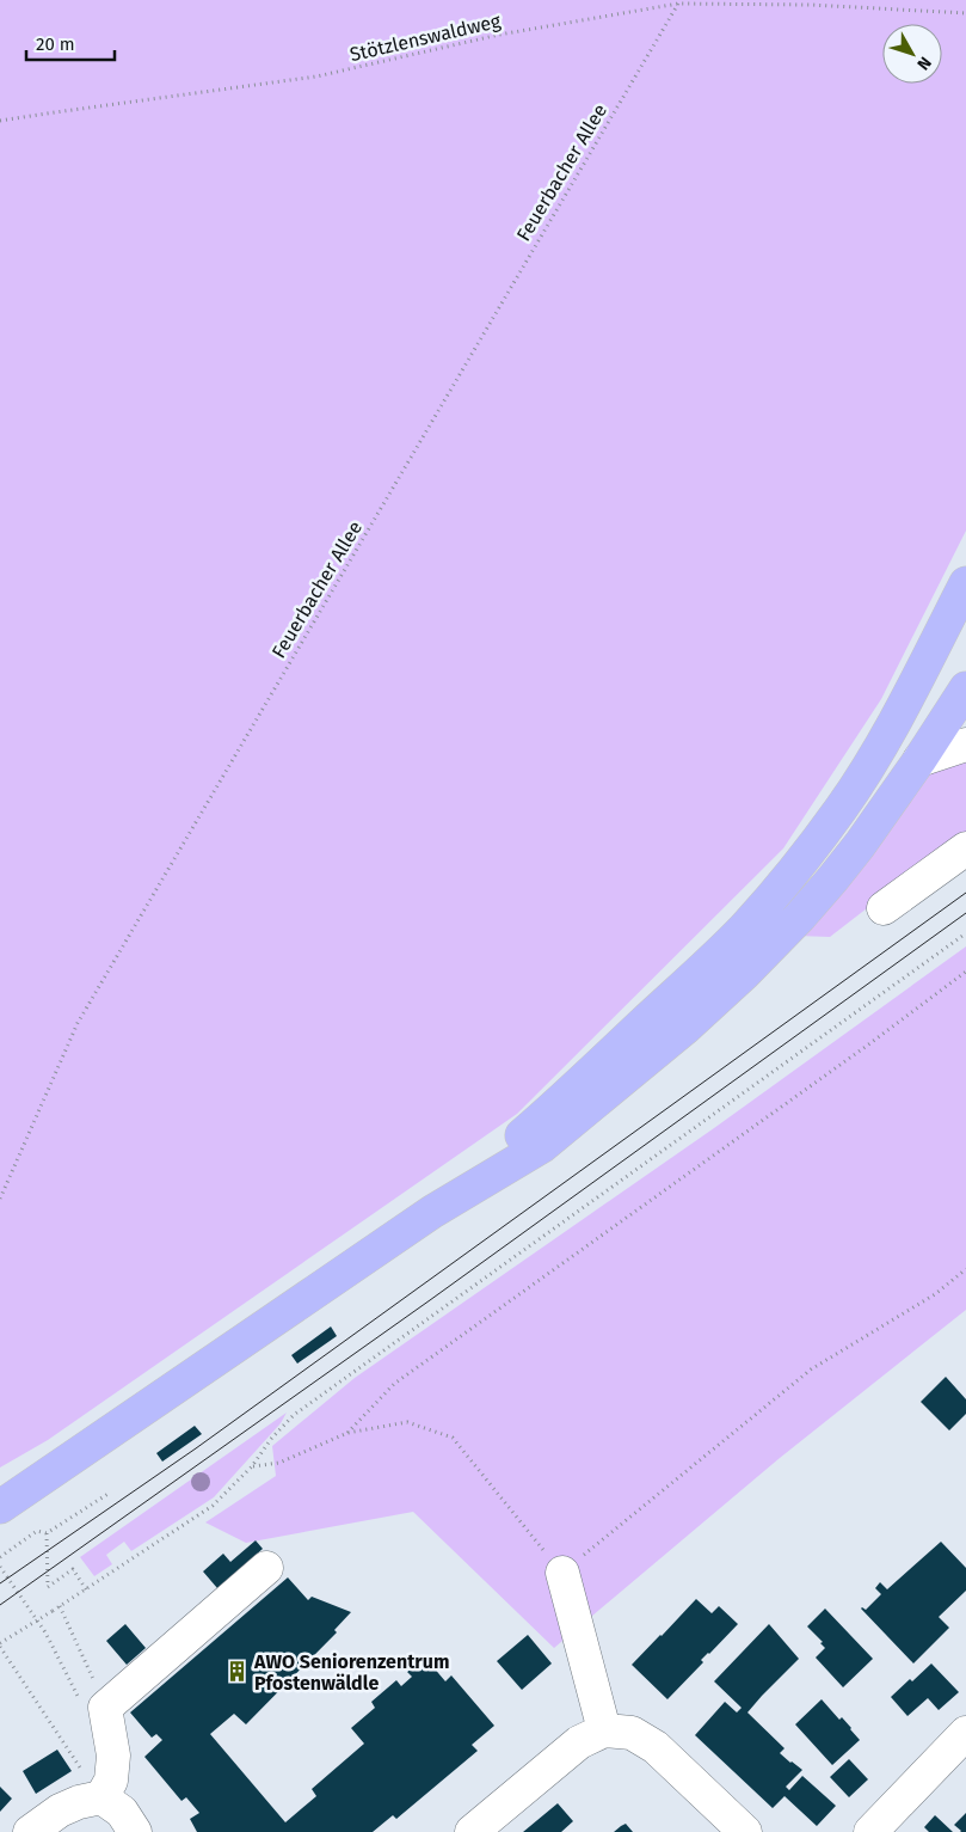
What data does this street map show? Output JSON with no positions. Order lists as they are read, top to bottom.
{
  "streets": {
    "path": ["Stötzlenswaldweg", "Feuerbacher Allee"]
  },
  "crossings": [
    ["Stötzlenswaldweg", "Feuerbacher Allee"]
  ],
  "places": {
    "building": ["AWO Seniorenzentrum Pfostenwäldle"]
  },
  "scale_bar": "20 m",
  "north": "bottom right"
}
